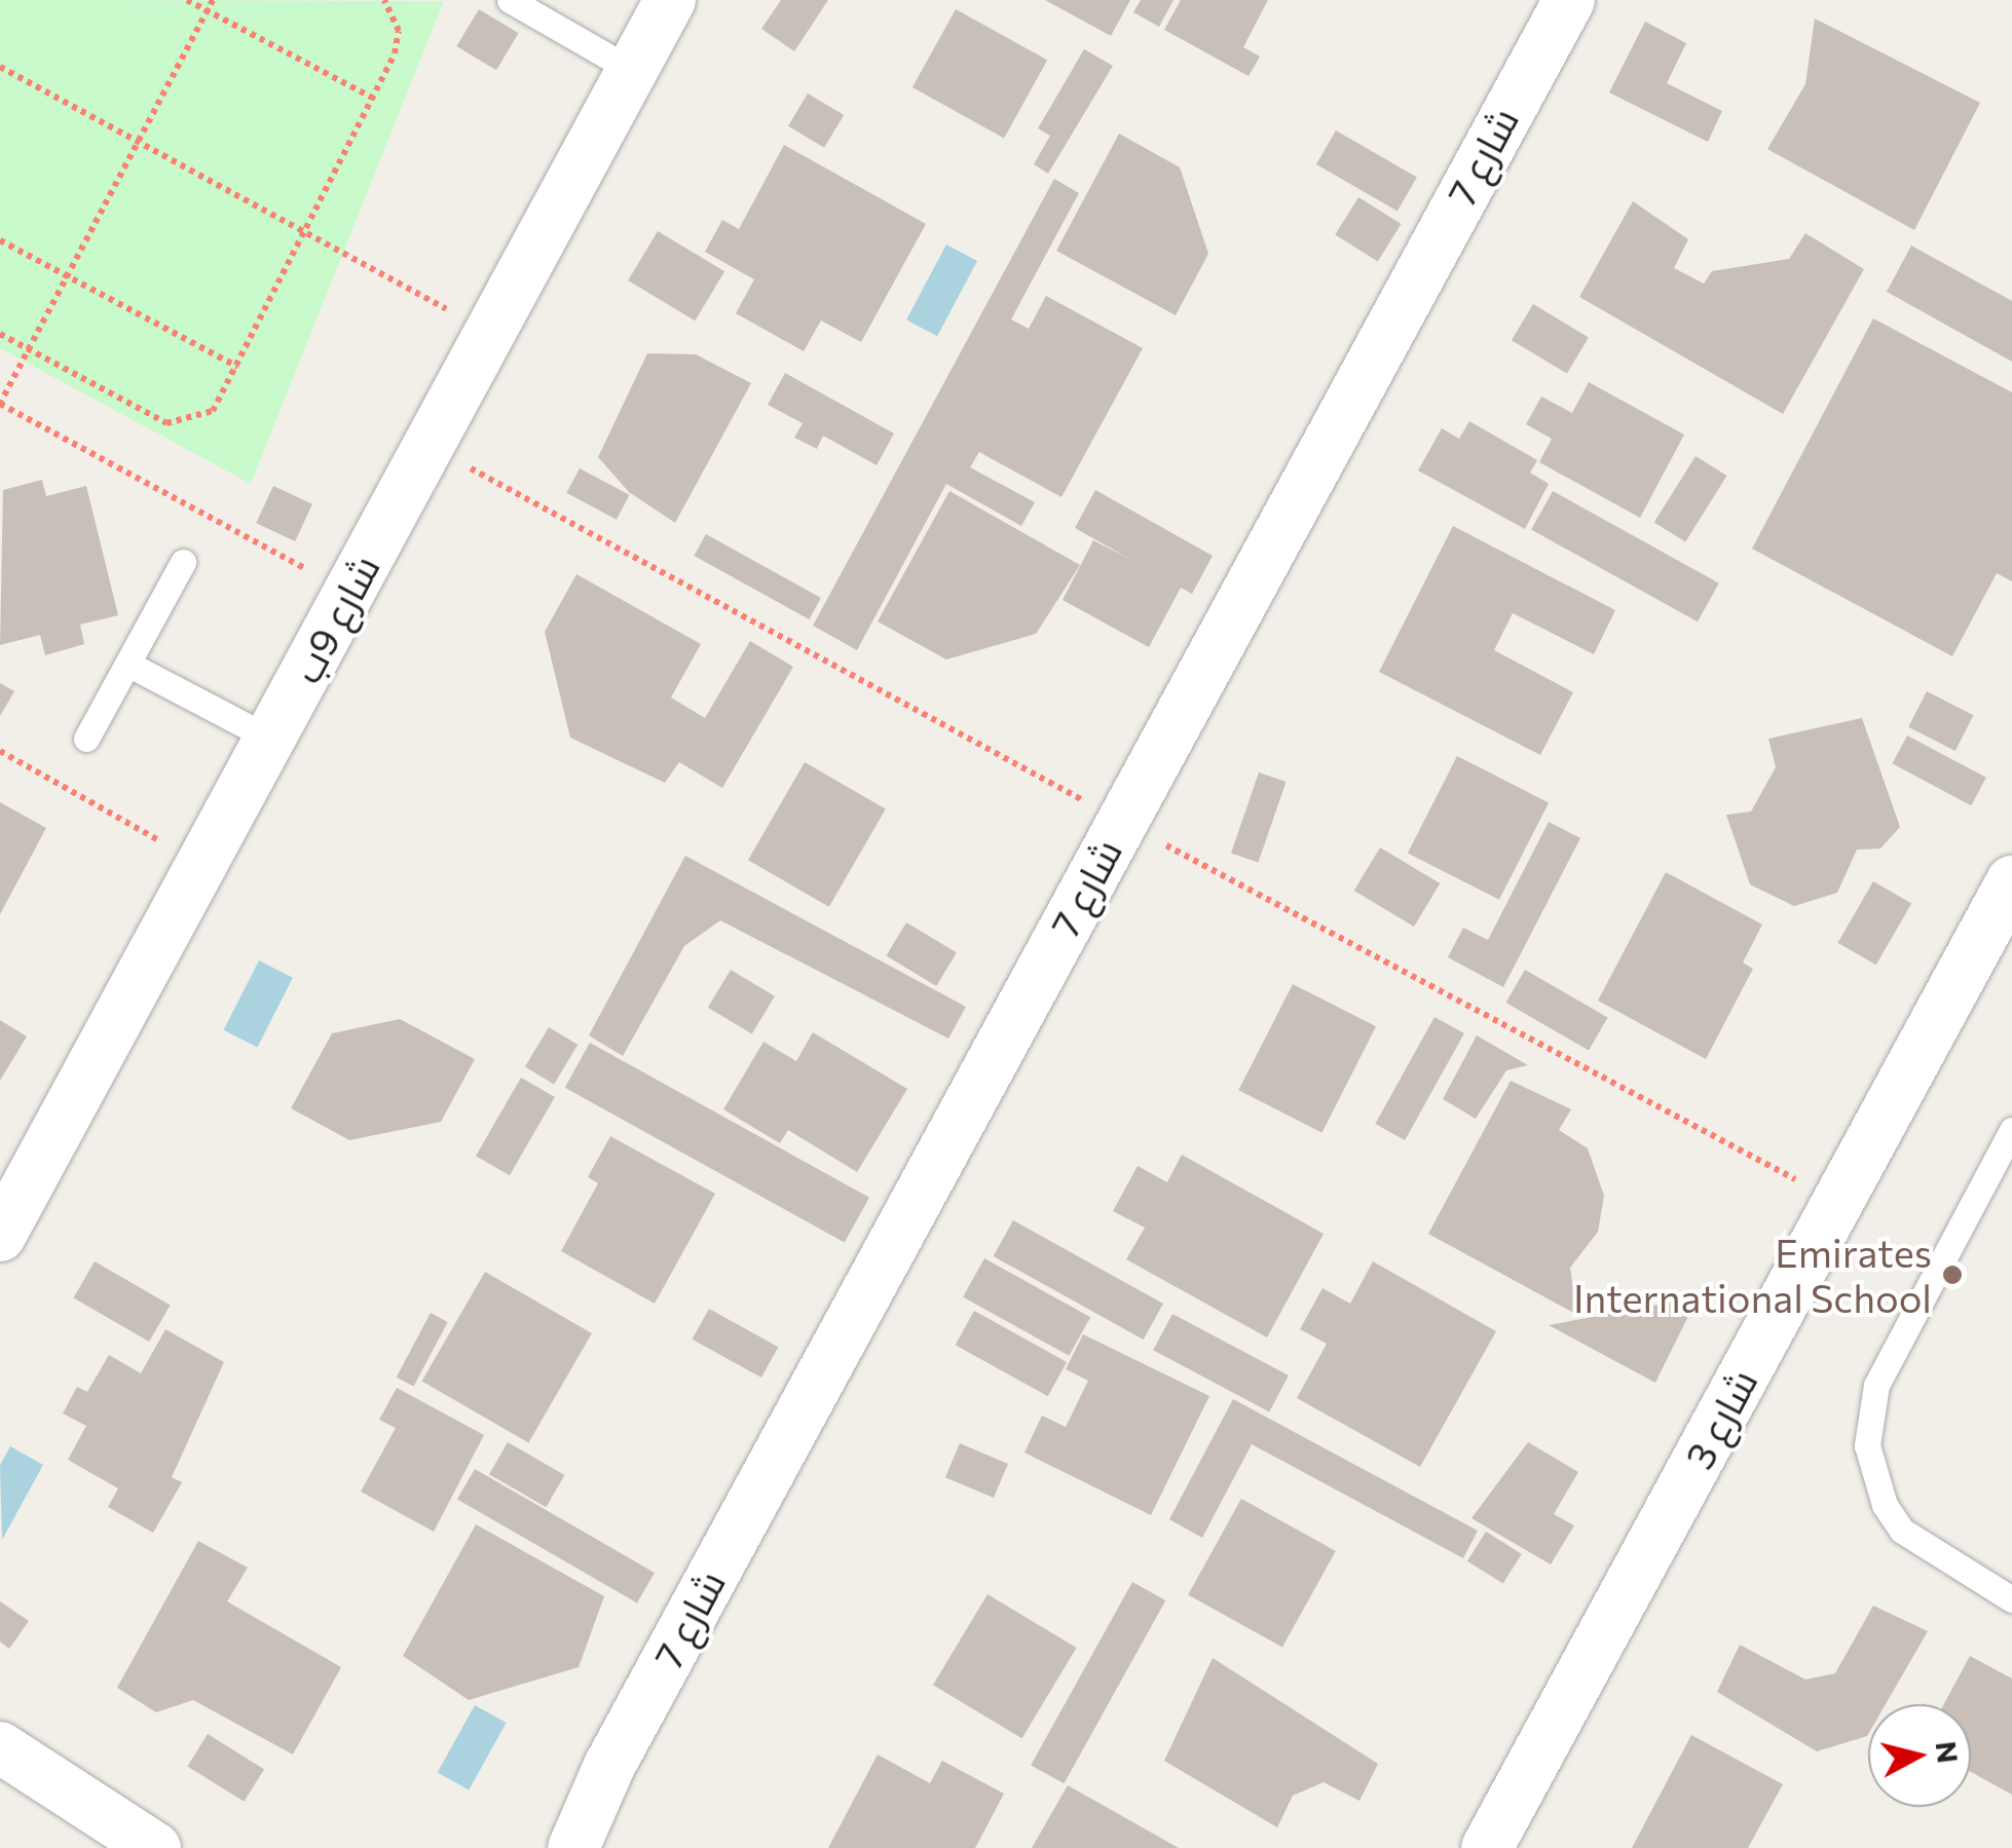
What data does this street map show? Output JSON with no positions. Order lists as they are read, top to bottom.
{
  "streets": {
    "street": ["شارع 7", "شارع 9ب", "شارع 3"]
  },
  "places": ["Emirates International School"],
  "north": "right"
}
